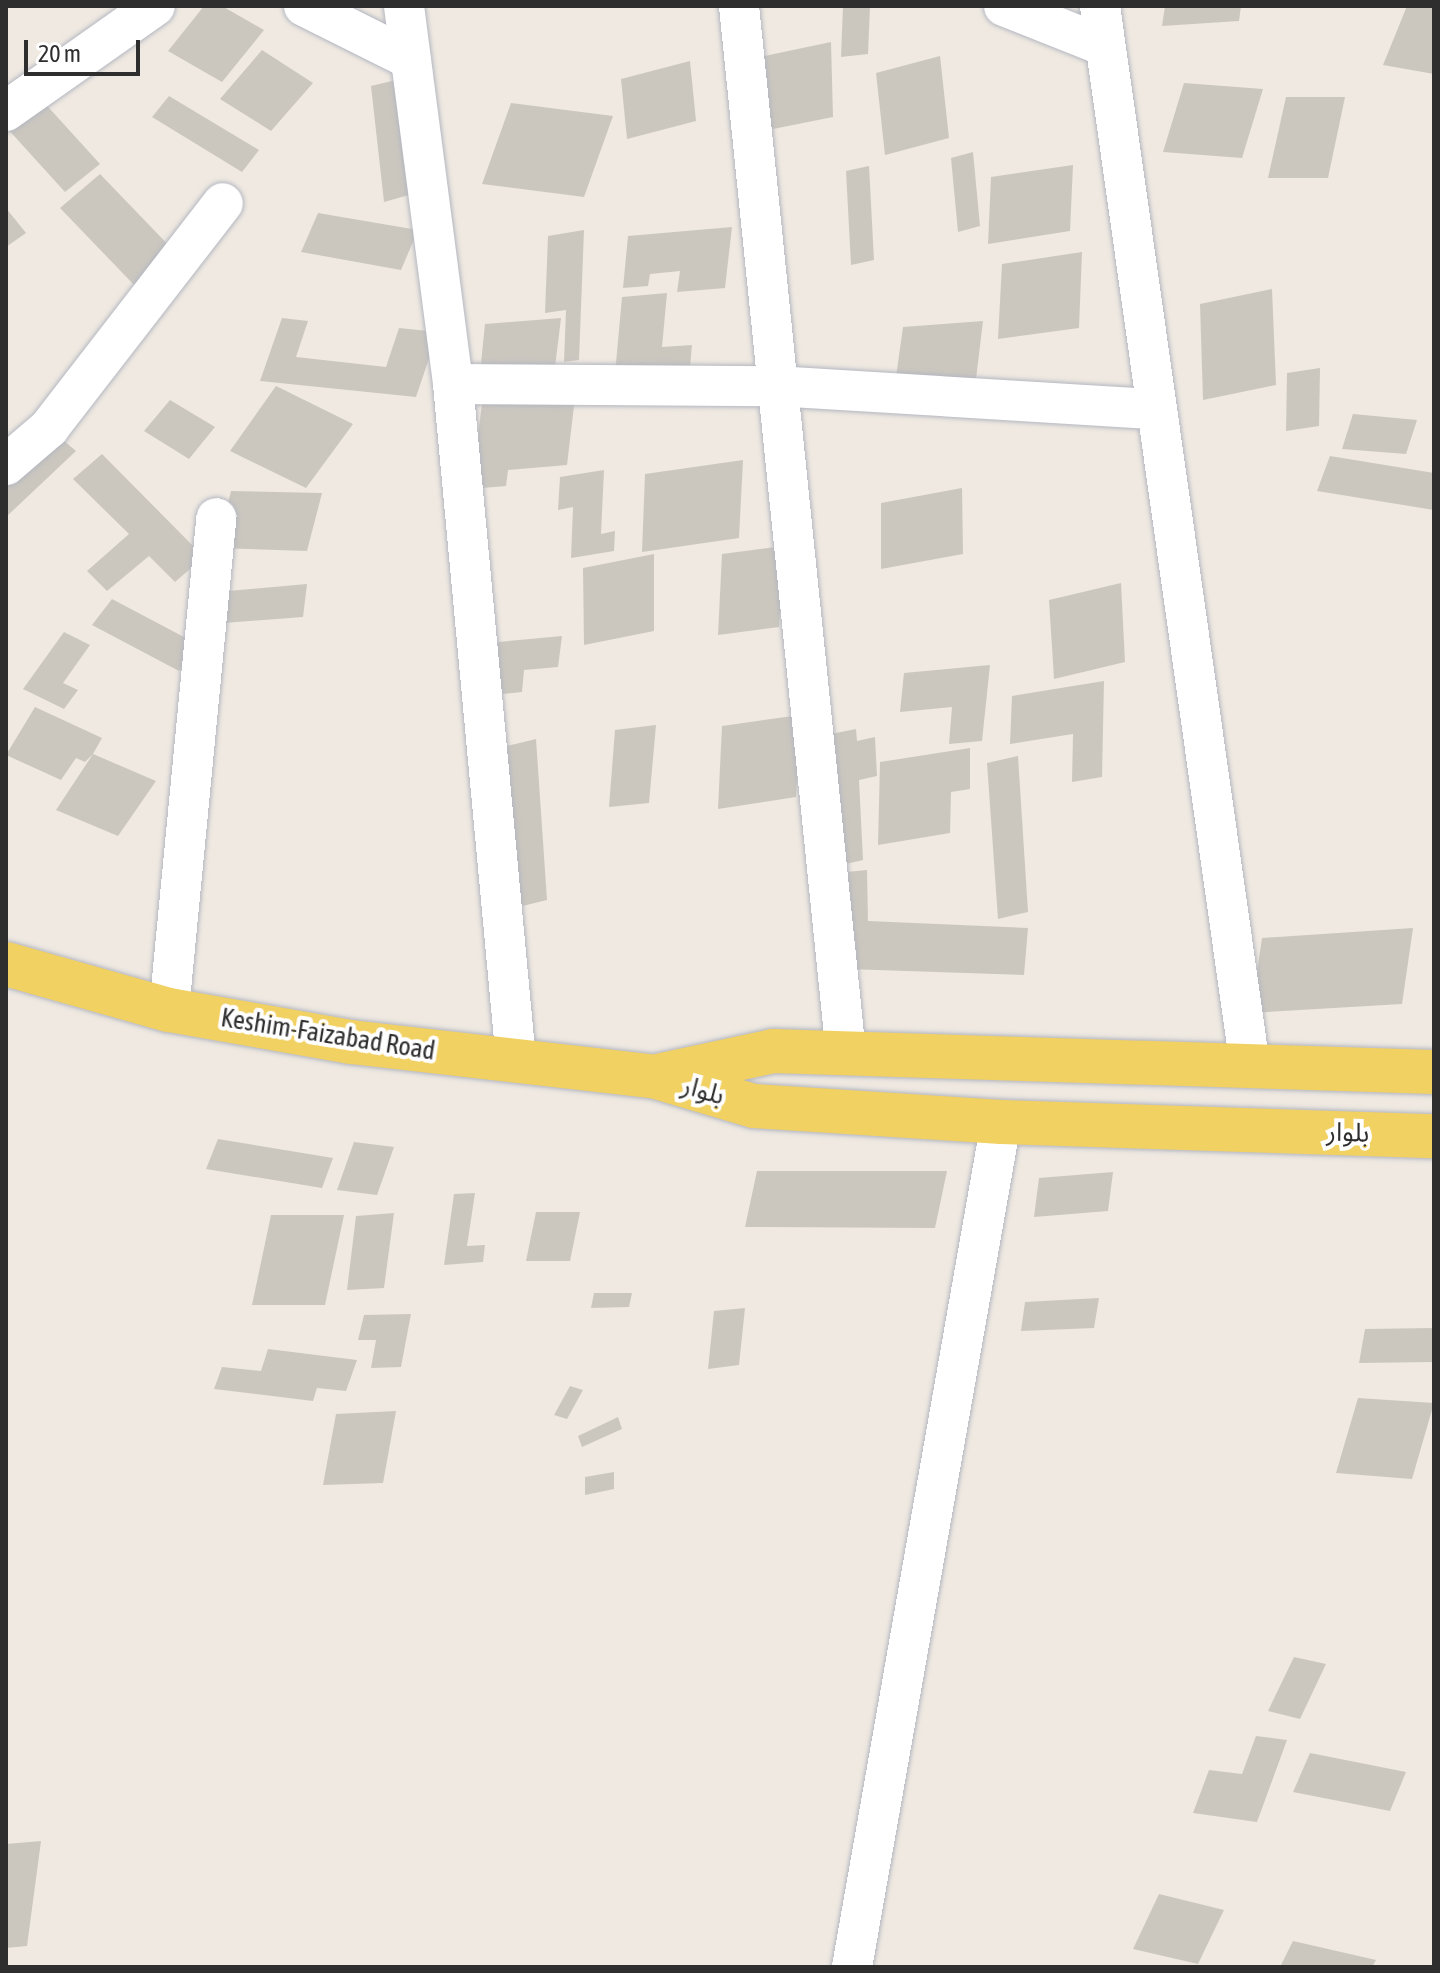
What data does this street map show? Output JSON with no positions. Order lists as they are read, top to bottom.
{
  "streets": {
    "main road": ["Keshim-Faizabad Road", "بلوار"]
  },
  "crossings": [
    ["Keshim-Faizabad Road", "بلوار"]
  ],
  "scale_bar": "20 m"
}
